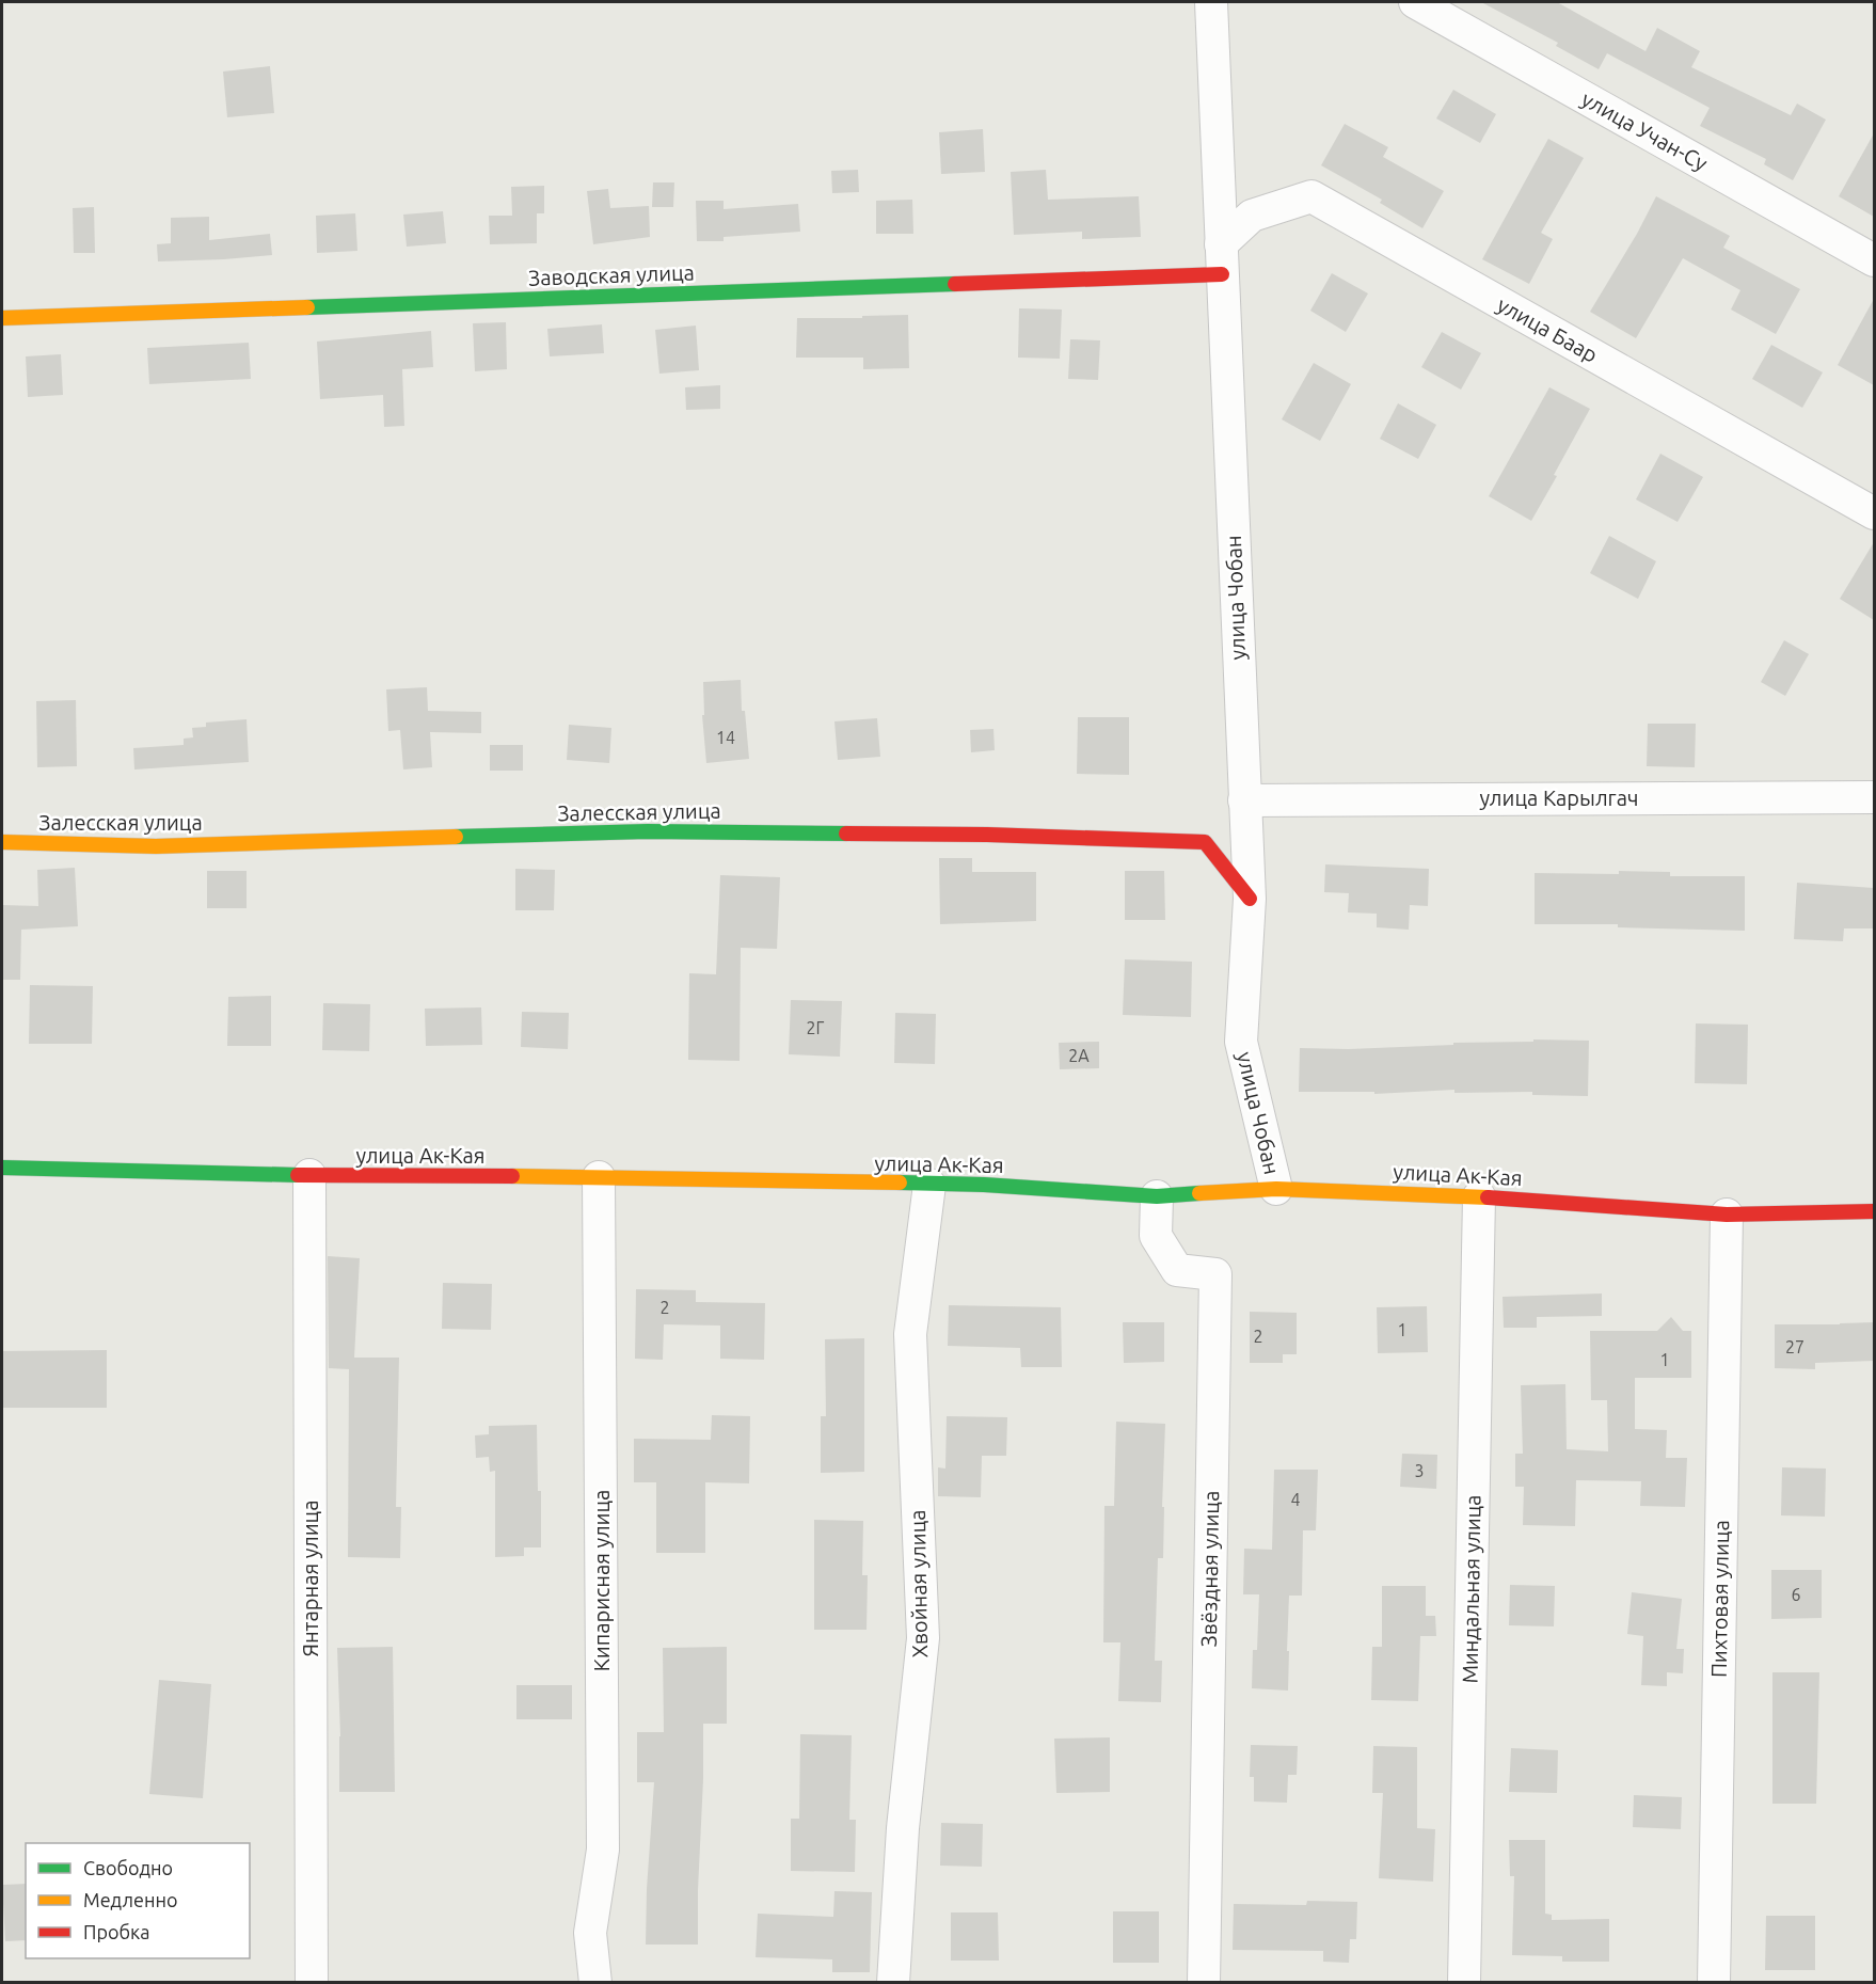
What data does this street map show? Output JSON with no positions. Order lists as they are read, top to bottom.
{
  "streets": {
    "street": [
      "улица Учан-Су",
      "Заводская улица",
      "улица Баар",
      "улица Чобан",
      "улица Карылгач",
      "Залесская улица",
      "улица Ак-Кая",
      "Звёздная улица",
      "Янтарная улица",
      "Кипарисная улица",
      "Хвойная улица",
      "Миндальная улица",
      "Пихтовая улица"
    ]
  },
  "crossings": [
    ["Заводская улица", "улица Баар"],
    ["Заводская улица", "улица Чобан"],
    ["улица Баар", "улица Чобан"],
    ["улица Чобан", "улица Карылгач"],
    ["улица Чобан", "Залесская улица"],
    ["улица Чобан", "улица Ак-Кая"],
    ["улица Ак-Кая", "Звёздная улица"],
    ["улица Ак-Кая", "Янтарная улица"],
    ["улица Ак-Кая", "Кипарисная улица"],
    ["улица Ак-Кая", "Хвойная улица"],
    ["улица Ак-Кая", "Миндальная улица"],
    ["улица Ак-Кая", "Пихтовая улица"]
  ],
  "house_numbers": [
    "14",
    "2Г",
    "2А",
    "2",
    "1",
    "2",
    "27",
    "1",
    "3",
    "4",
    "6"
  ],
  "legend": ["Свободно", "Медленно", "Пробка"]
}
